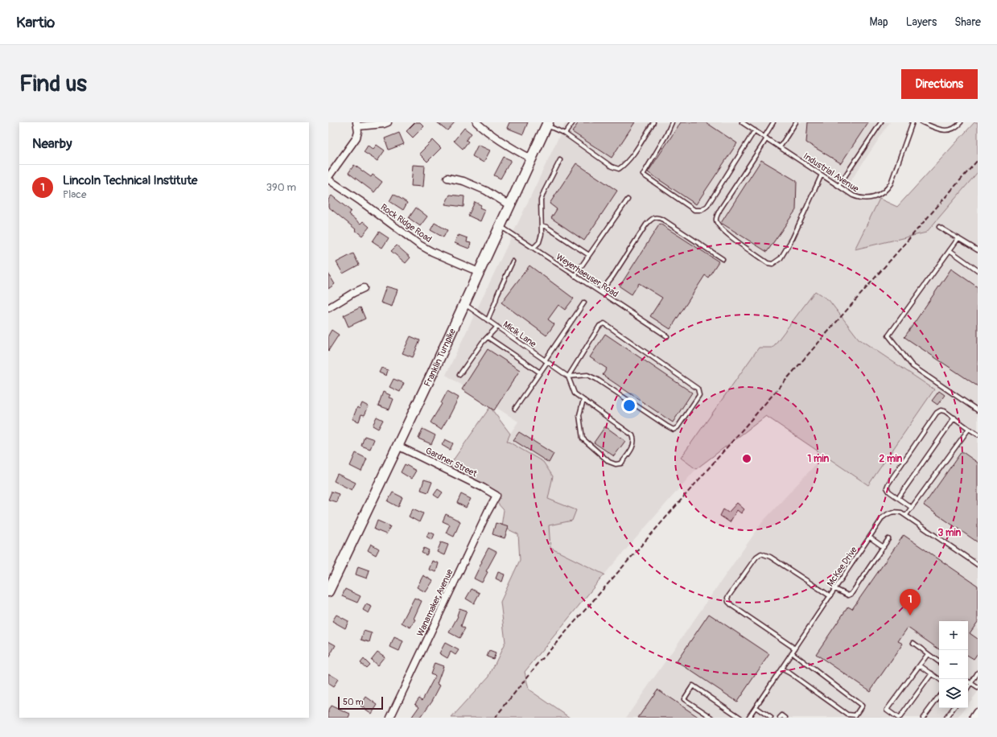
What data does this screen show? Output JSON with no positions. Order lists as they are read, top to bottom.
{
  "streets": {
    "main road": ["Franklin Turnpike"],
    "street": ["Rock Ridge Road", "Gardner Street", "Wanamaker Avenue"],
    "lane": [
      "Industrial Avenue",
      "Weyerhaeuser Road",
      "Micik Lane",
      "McKee Drive"
    ]
  },
  "crossings": [
    ["Rock Ridge Road", "Franklin Turnpike"],
    ["Weyerhaeuser Road", "Franklin Turnpike"],
    ["Micik Lane", "Franklin Turnpike"],
    ["Franklin Turnpike", "Gardner Street"],
    ["Gardner Street", "Wanamaker Avenue"]
  ],
  "scale_bar": "50 m",
  "page": {
    "header": "Kartio",
    "nav": ["Map", "Layers", "Share"],
    "buttons": "Directions",
    "title": "Find us",
    "heading": "Nearby",
    "list": [
      {
        "mark": "1",
        "name": "Lincoln Technical Institute",
        "note": "Place",
        "value": "390 m"
      }
    ],
    "pins": "1",
    "map_buttons": ["+", "−"],
    "scale": "50 m"
  },
  "rings": ["1 min", "2 min", "3 min"]
}
